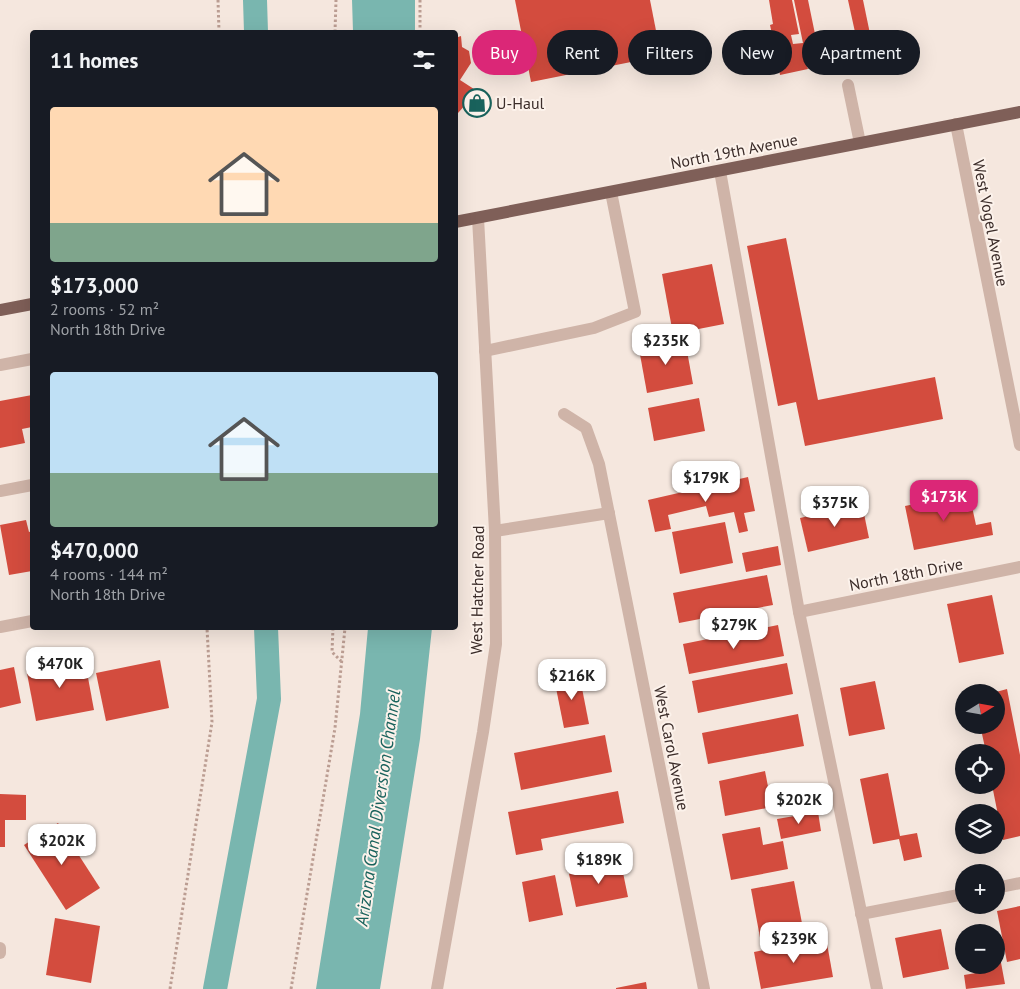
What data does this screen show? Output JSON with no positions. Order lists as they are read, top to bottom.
{
  "streets": {
    "main road": ["North 19th Avenue"],
    "street": [
      "West Vogel Avenue",
      "North 18th Drive",
      "West Hatcher Road",
      "West Carol Avenue"
    ]
  },
  "crossings": [
    ["North 19th Avenue", "West Vogel Avenue"],
    ["North 19th Avenue", "West Hatcher Road"]
  ],
  "water": ["Arizona Canal Diversion Channel"],
  "places": {
    "shop": ["U-Haul"]
  },
  "north": "right",
  "page": {
    "chip": [
      "Buy",
      "Rent",
      "Filters",
      "New",
      "Apartment"
    ],
    "heading": "11 homes",
    "list": [
      {
        "name": "$173,000",
        "note": "2 rooms · 52 m² · North 18th Drive"
      },
      {
        "name": "$470,000",
        "note": "4 rooms · 144 m² · North 18th Drive"
      }
    ],
    "price": [
      "$235K",
      "$179K",
      "$173K",
      "$375K",
      "$279K",
      "$470K",
      "$216K",
      "$202K",
      "$202K",
      "$189K",
      "$239K"
    ],
    "map_buttons": ["+", "−"]
  }
}
